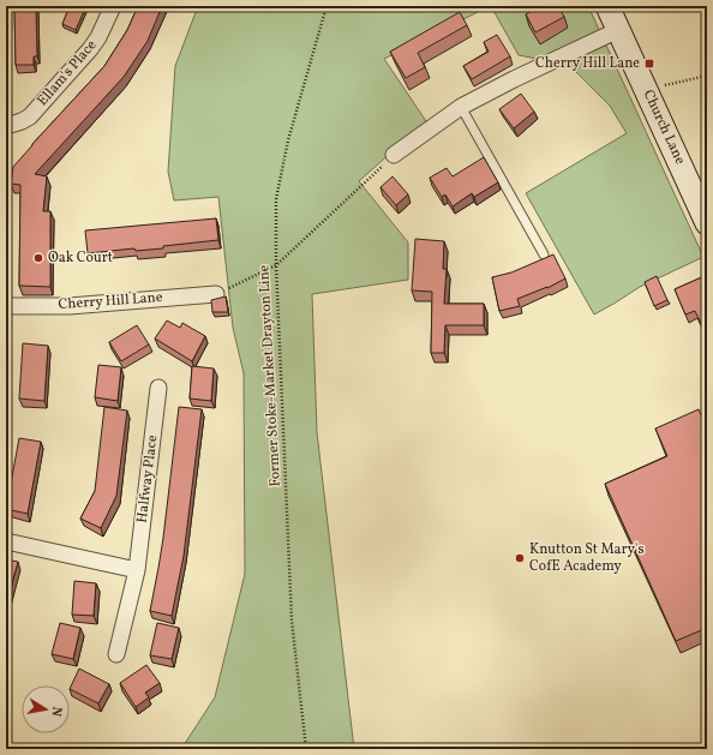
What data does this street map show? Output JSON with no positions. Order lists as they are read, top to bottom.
{
  "streets": {
    "main road": ["Church Lane"],
    "street": ["Ellam's Place", "Cherry Hill Lane", "Halfway Place"],
    "path": ["Former Stoke-Market Drayton Line"]
  },
  "places": {
    "transit": ["Cherry Hill Lane"],
    "other": ["Oak Court", "Knutton St Mary's CofE Academy"]
  },
  "north": "right"
}
